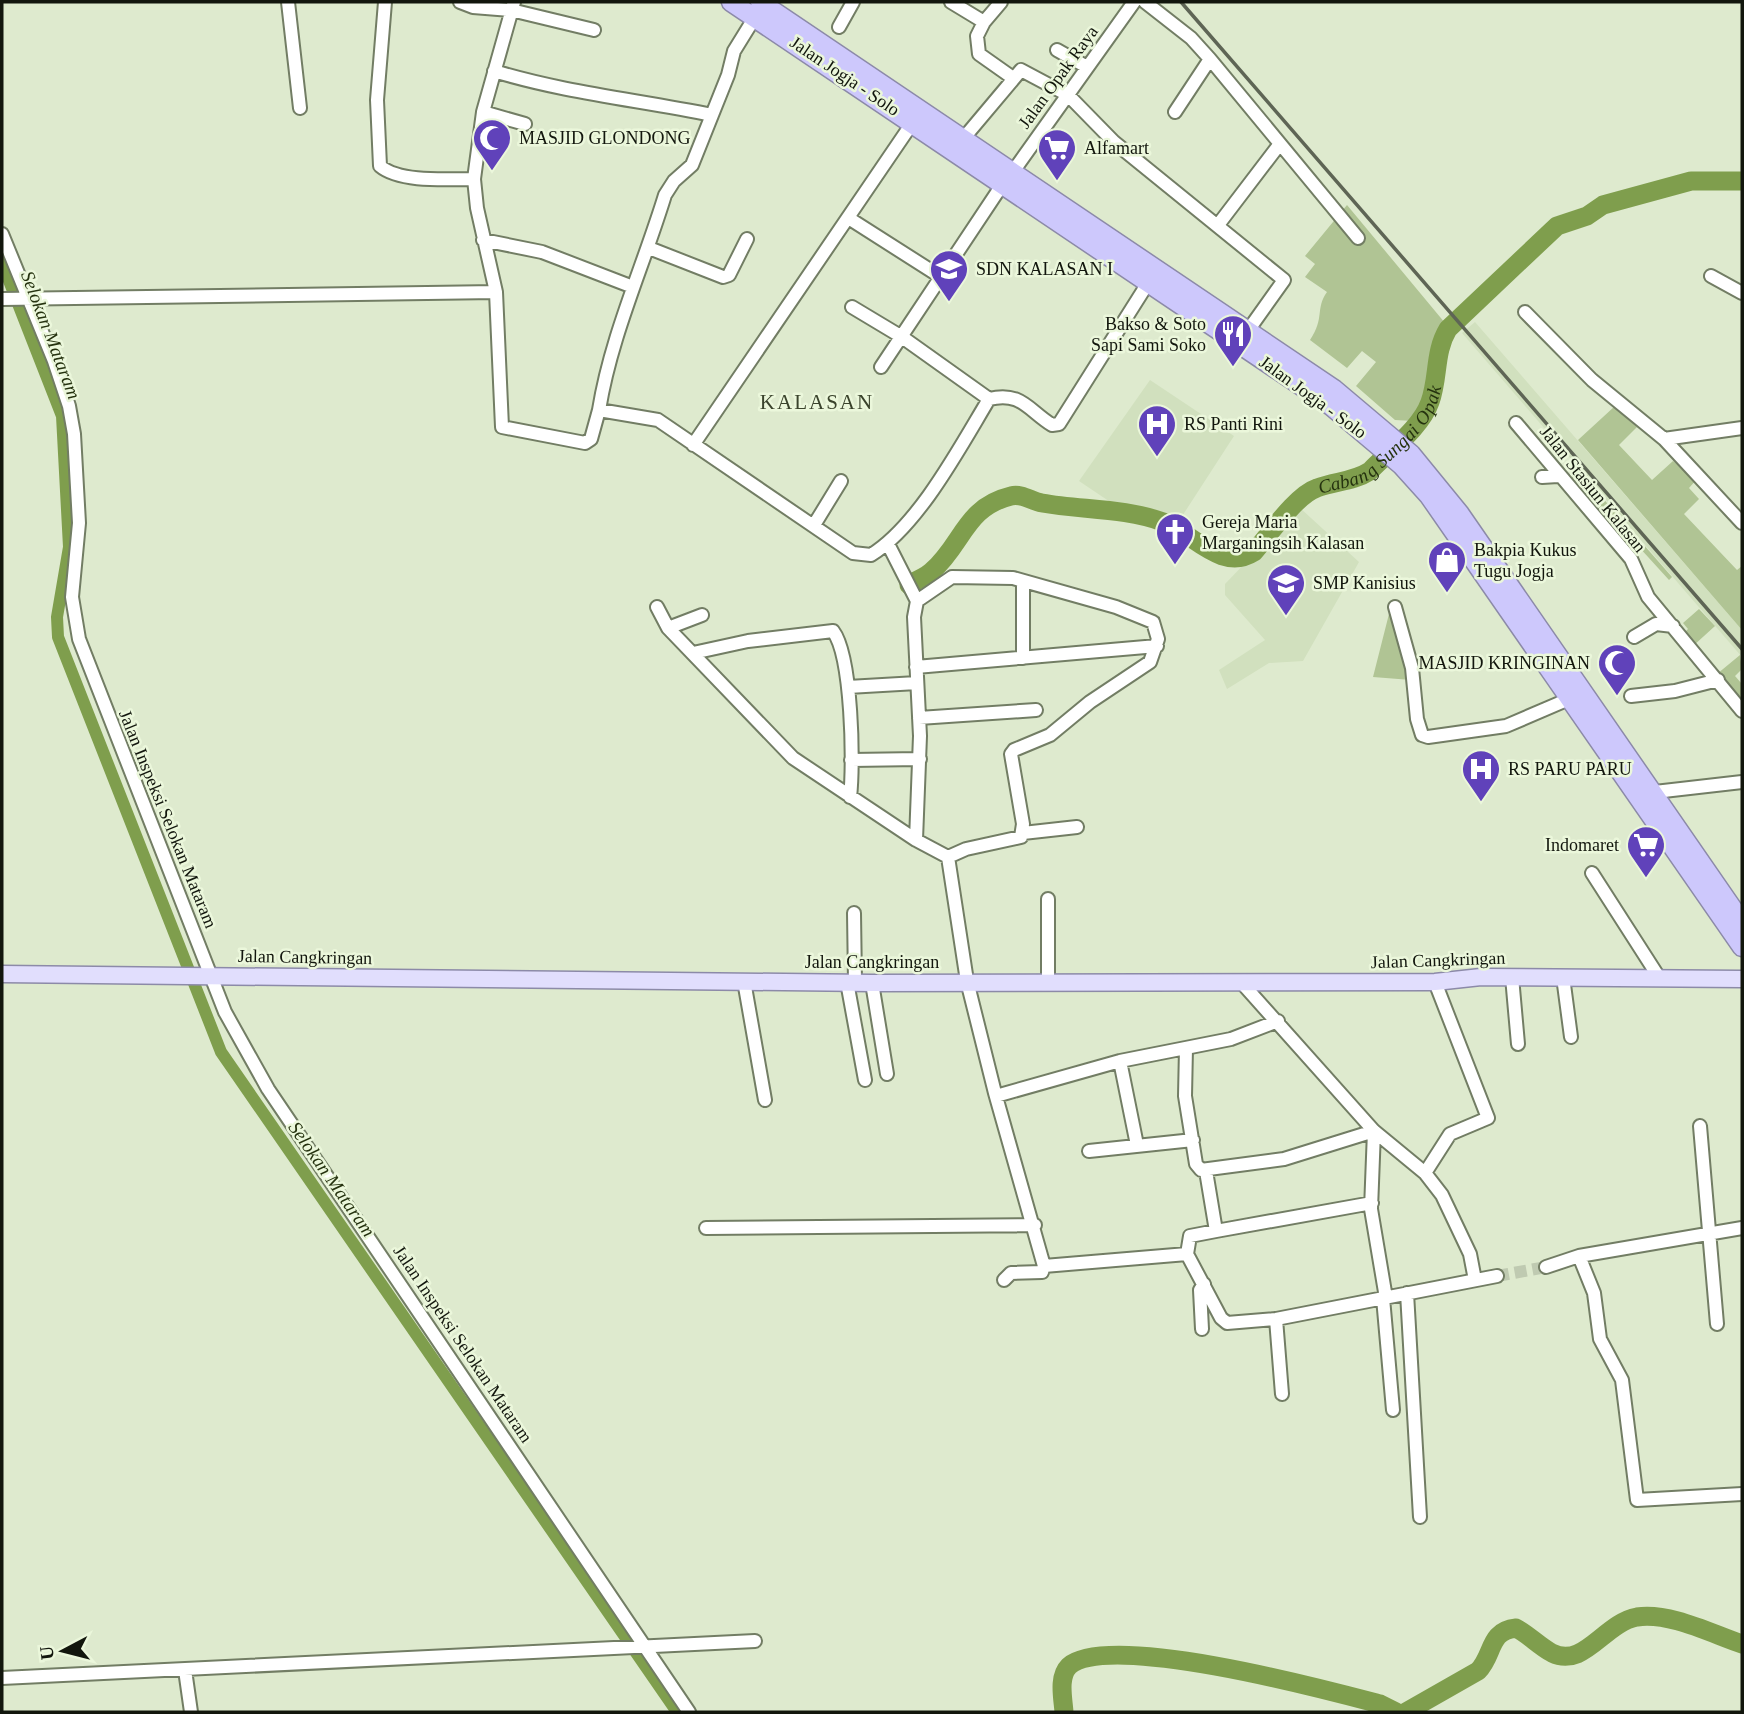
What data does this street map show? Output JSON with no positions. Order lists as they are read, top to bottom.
{
  "streets": {
    "highway": ["Jalan Jogja - Solo"],
    "main road": ["Jalan Cangkringan"],
    "street": ["Jalan Opak Raya", "Jalan Stasiun Kalasan", "Jalan Inspeksi Selokan Mataram"]
  },
  "crossings": [
    ["Jalan Jogja - Solo", "Jalan Opak Raya"],
    ["Jalan Inspeksi Selokan Mataram", "Jalan Cangkringan"]
  ],
  "districts": ["KALASAN"],
  "water": ["Selokan Mataram", "Cabang Sungai Opak"],
  "places": {
    "mosque": ["MASJID GLONDONG", "MASJID KRINGINAN"],
    "supermarket": ["Alfamart", "Indomaret"],
    "school or university": ["SDN KALASAN I", "SMP Kanisius"],
    "restaurant": ["Bakso & Soto Sapi Sami Soko"],
    "hospital": ["RS Panti Rini", "RS PARU PARU"],
    "church": ["Gereja Maria Marganingsih Kalasan"],
    "shop": ["Bakpia Kukus Tugu Jogja"]
  },
  "north": "left"
}
